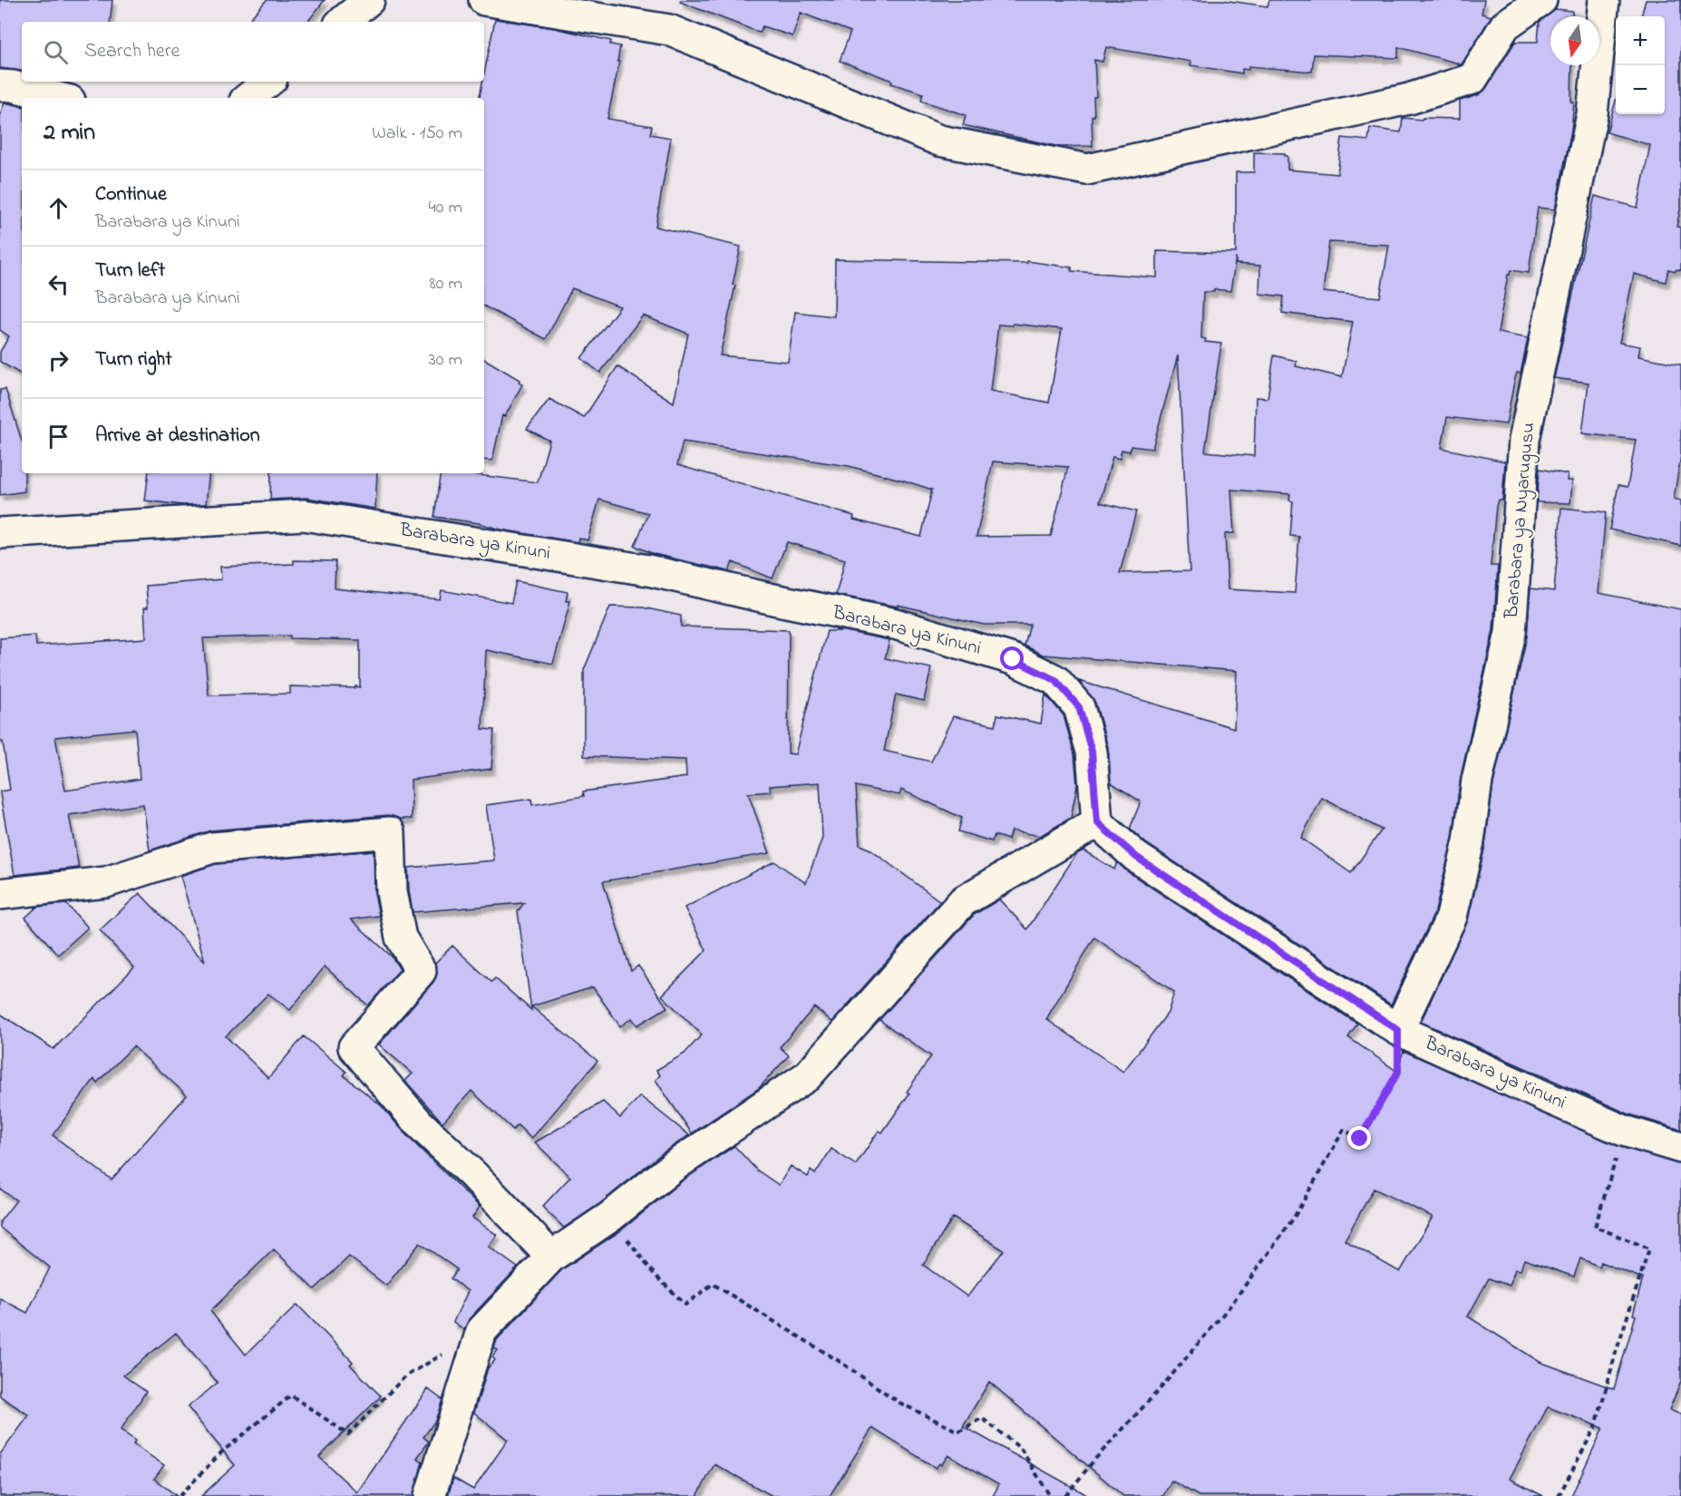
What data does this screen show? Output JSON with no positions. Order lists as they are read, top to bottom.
{
  "streets": {
    "street": ["Barabara ya Nyarugusu", "Barabara ya Kinuni"]
  },
  "crossings": [
    ["Barabara ya Nyarugusu", "Barabara ya Kinuni"]
  ],
  "north": "bottom",
  "page": {
    "map_buttons": ["+", "−"],
    "search": "Search here",
    "heading": ["2 min", "Walk · 150 m"],
    "list": [
      ["Continue", "Barabara ya Kinuni", "40 m"],
      ["Turn left", "Barabara ya Kinuni", "80 m"],
      ["Turn right", "30 m"],
      "Arrive at destination"
    ]
  }
}
